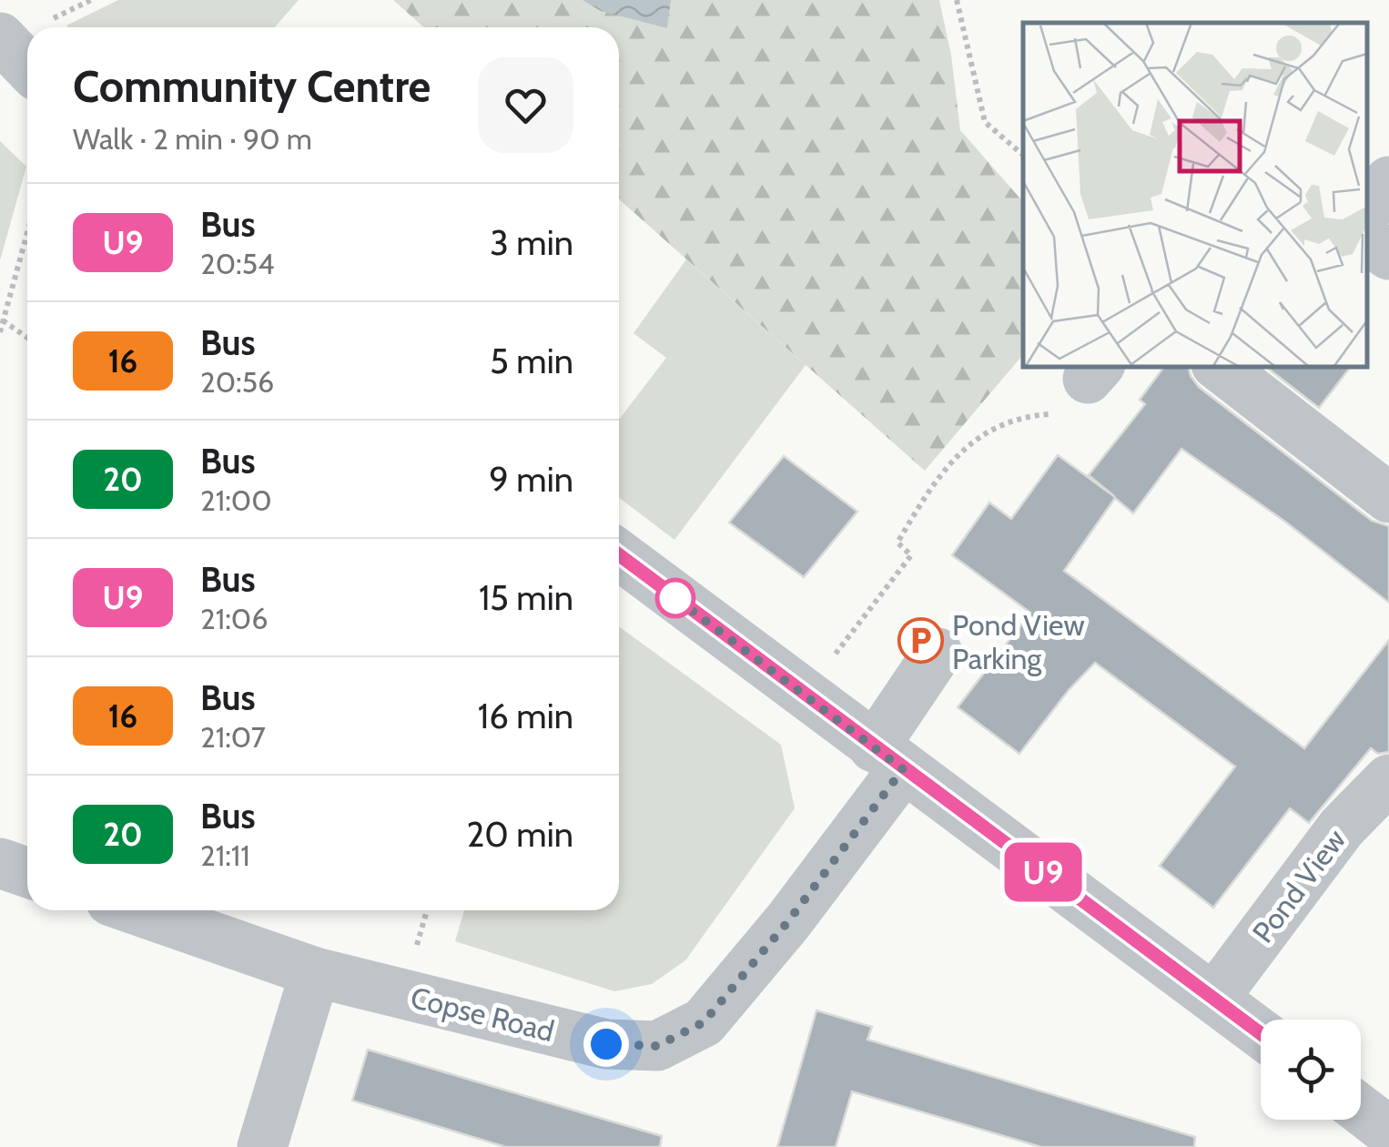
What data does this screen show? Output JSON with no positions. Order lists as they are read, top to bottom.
{
  "streets": {
    "street": ["Pond View", "Copse Road"]
  },
  "places": {
    "parking": ["Pond View Parking"]
  },
  "lines": ["bus line U9"],
  "page": {
    "on_map": "U9",
    "heading": ["Community Centre", "Walk · 2 min · 90 m"],
    "list": [
      {
        "mark": "U9",
        "name": "Bus",
        "note": "20:54",
        "value": "3 min"
      },
      {
        "mark": "16",
        "name": "Bus",
        "note": "20:56",
        "value": "5 min"
      },
      {
        "mark": "20",
        "name": "Bus",
        "note": "21:00",
        "value": "9 min"
      },
      {
        "mark": "U9",
        "name": "Bus",
        "note": "21:06",
        "value": "15 min"
      },
      {
        "mark": "16",
        "name": "Bus",
        "note": "21:07",
        "value": "16 min"
      },
      {
        "mark": "20",
        "name": "Bus",
        "note": "21:11",
        "value": "20 min"
      }
    ]
  }
}
